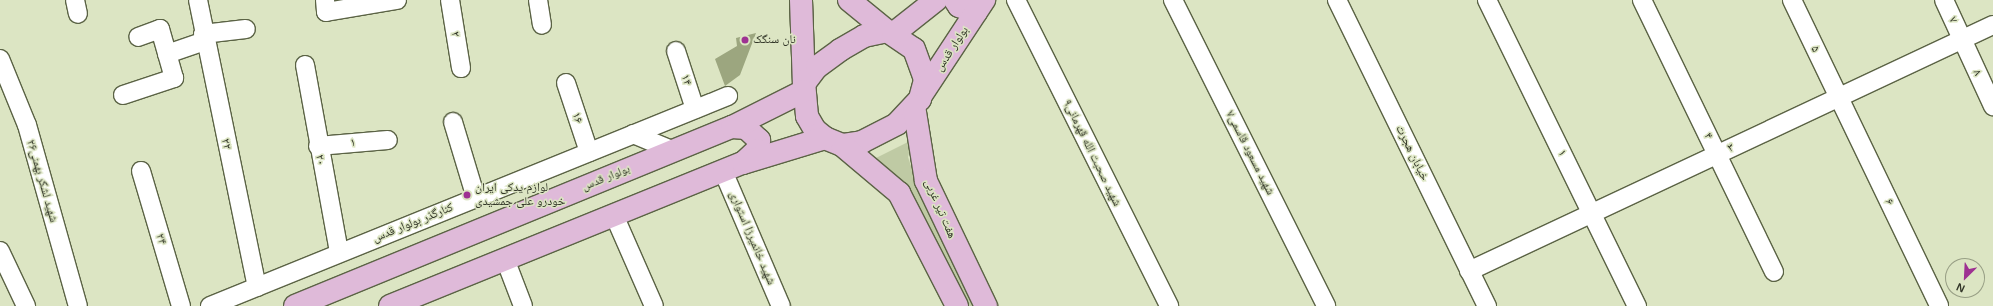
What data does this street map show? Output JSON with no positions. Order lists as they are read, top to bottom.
{
  "streets": {
    "main road": ["بولوار قدس", "هفت تیر غربی"],
    "street": [
      "۷",
      "۲",
      "۵",
      "۸",
      "۱۴",
      "۱۶",
      "۴",
      "۱",
      "۲۲",
      "۳",
      "شهید صحبت الله قهرمانی۹",
      "شهید مسعود قاسمی۷",
      "خیابان هجرت",
      "۲۰",
      "شهید لشکر بهمنی۲۶",
      "۶",
      "کنارگذر بولوار قدس",
      "شهید خانمیرزا استواری",
      "۲۴"
    ]
  },
  "crossings": [
    ["۷", "۸"],
    ["۷", "۳"],
    ["بولوار قدس", "هفت تیر غربی"],
    ["۵", "۳"],
    ["۵", "۶"],
    ["۸", "۳"],
    ["۱۴", "کنارگذر بولوار قدس"],
    ["۱۶", "کنارگذر بولوار قدس"],
    ["۴", "۳"],
    ["۱", "۳"],
    ["۱", "۲۰"],
    ["۲۲", "کنارگذر بولوار قدس"],
    ["۳", "خیابان هجرت"],
    ["۳", "۶"],
    ["۲۰", "کنارگذر بولوار قدس"]
  ],
  "places": ["نان سنگک", "لوازم یدکی ایران خودرو علی جمشیدی"],
  "north": "bottom left"
}
